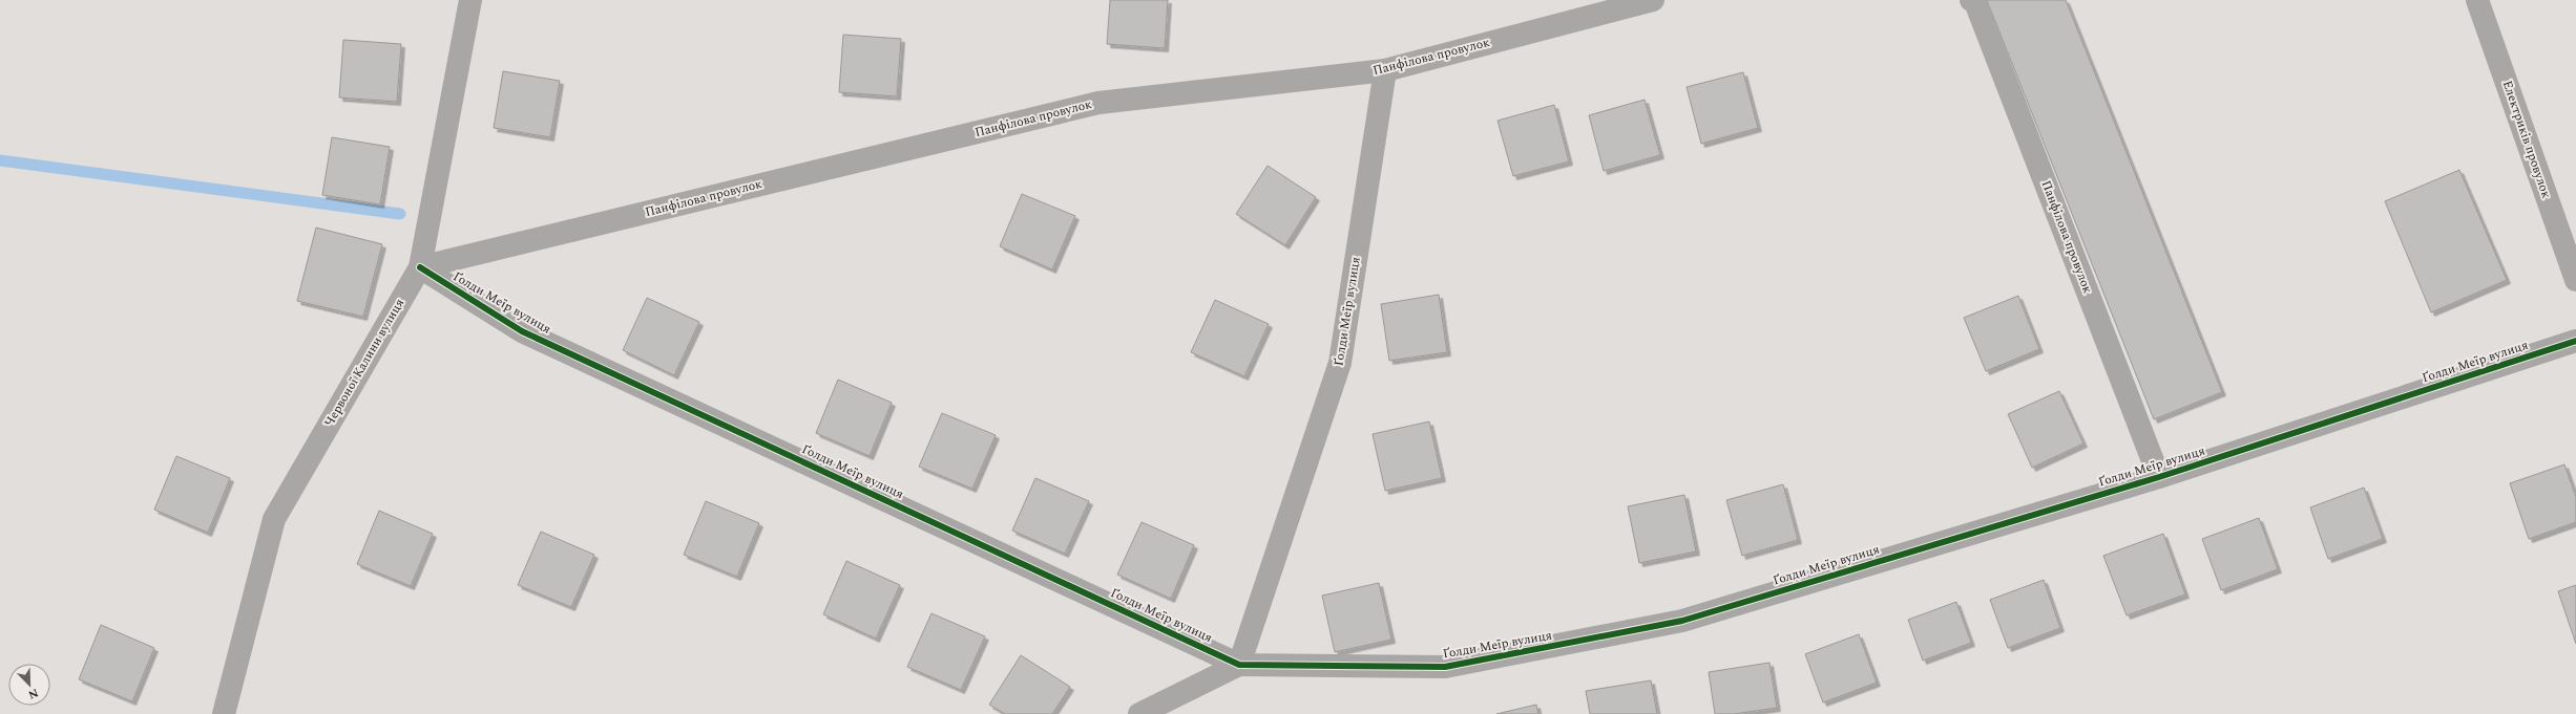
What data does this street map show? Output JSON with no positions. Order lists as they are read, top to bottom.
{
  "streets": {
    "street": [
      "Панфілова провулок",
      "Електриків провулок",
      "Ґолди Меїр вулиця",
      "Червоної Калини вулиця"
    ]
  },
  "crossings": [
    ["Панфілова провулок", "Ґолди Меїр вулиця"],
    ["Панфілова провулок", "Червоної Калини вулиця"],
    ["Ґолди Меїр вулиця", "Червоної Калини вулиця"]
  ],
  "north": "bottom right"
}
